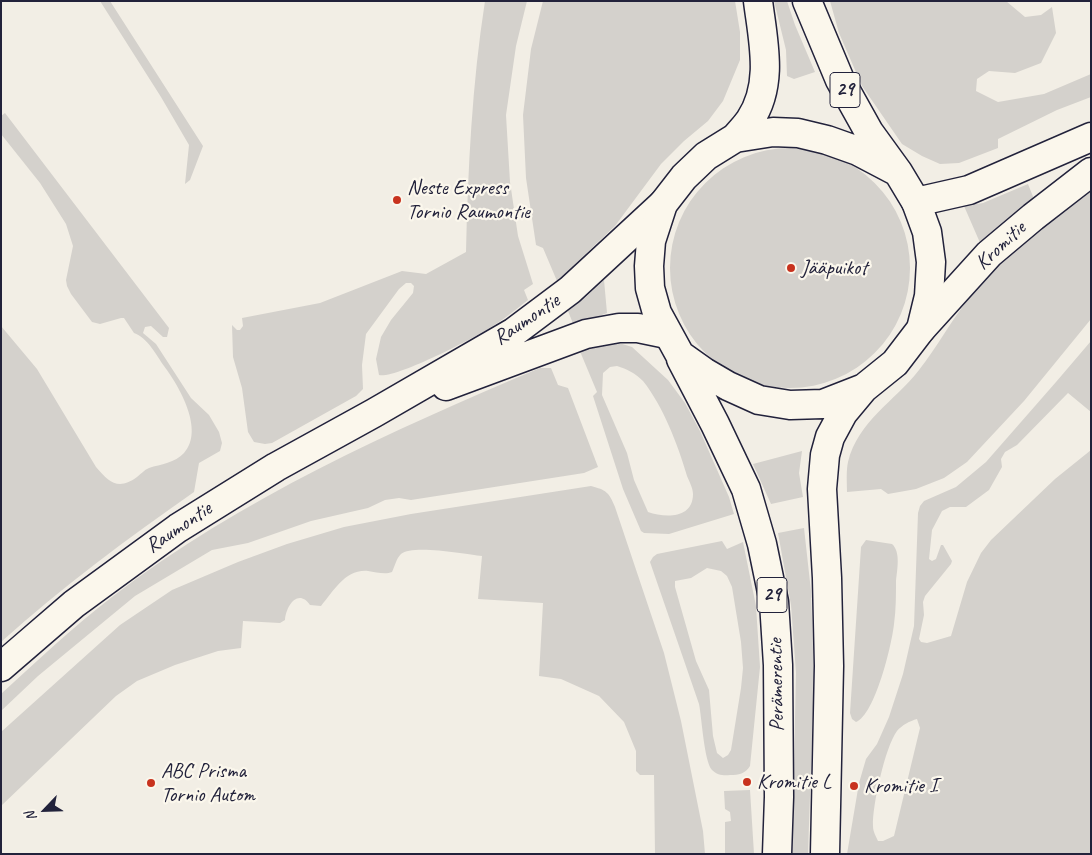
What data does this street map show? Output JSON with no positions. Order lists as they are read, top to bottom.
{
  "streets": {
    "main road": [
      "29",
      "Kromitie",
      "Raumontie",
      "Perämerentie"
    ]
  },
  "crossings": [
    ["29", "Kromitie"],
    ["29", "Raumontie"],
    ["29", "Perämerentie"],
    ["Raumontie", "Perämerentie"]
  ],
  "places": [
    "Neste Express Tornio Raumontie",
    "Jääpuikot",
    "Kromitie L",
    "ABC Prisma Tornio Autom",
    "Kromitie I"
  ],
  "north": "bottom left"
}
